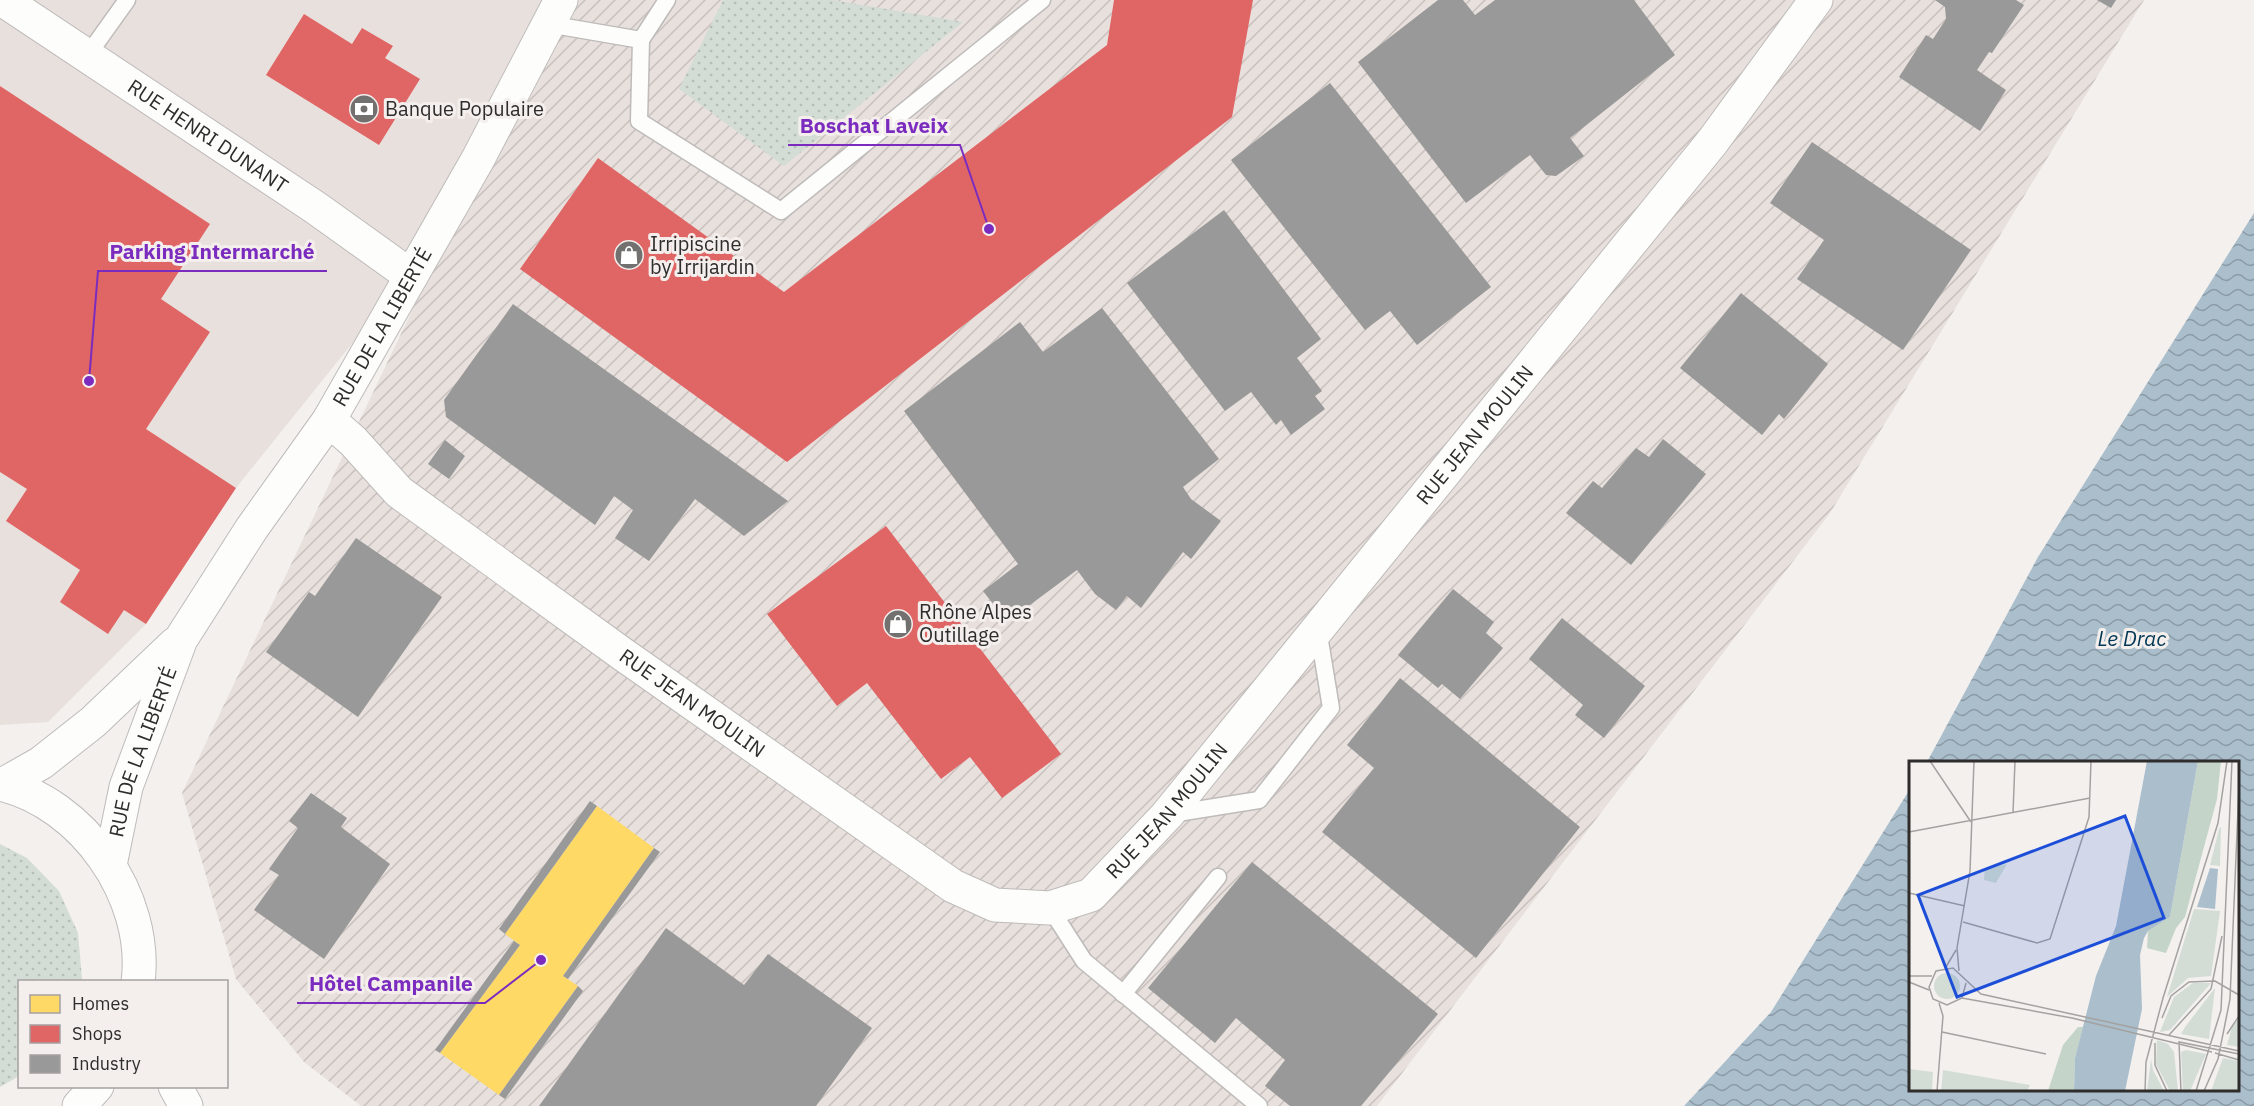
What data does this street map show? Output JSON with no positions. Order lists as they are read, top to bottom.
{
  "streets": {
    "street": ["RUE HENRI DUNANT", "RUE DE LA LIBERTÉ", "RUE JEAN MOULIN"]
  },
  "crossings": [
    ["RUE HENRI DUNANT", "RUE DE LA LIBERTÉ"],
    ["RUE DE LA LIBERTÉ", "RUE JEAN MOULIN"]
  ],
  "water": ["Le Drac"],
  "places": {
    "bank": ["Banque Populaire"],
    "other": ["Boschat Laveix", "Parking Intermarché", "Hôtel Campanile"],
    "shop": ["Irripiscine by Irrijardin", "Rhône Alpes Outillage"]
  },
  "legend": ["Homes", "Shops", "Industry"]
}
